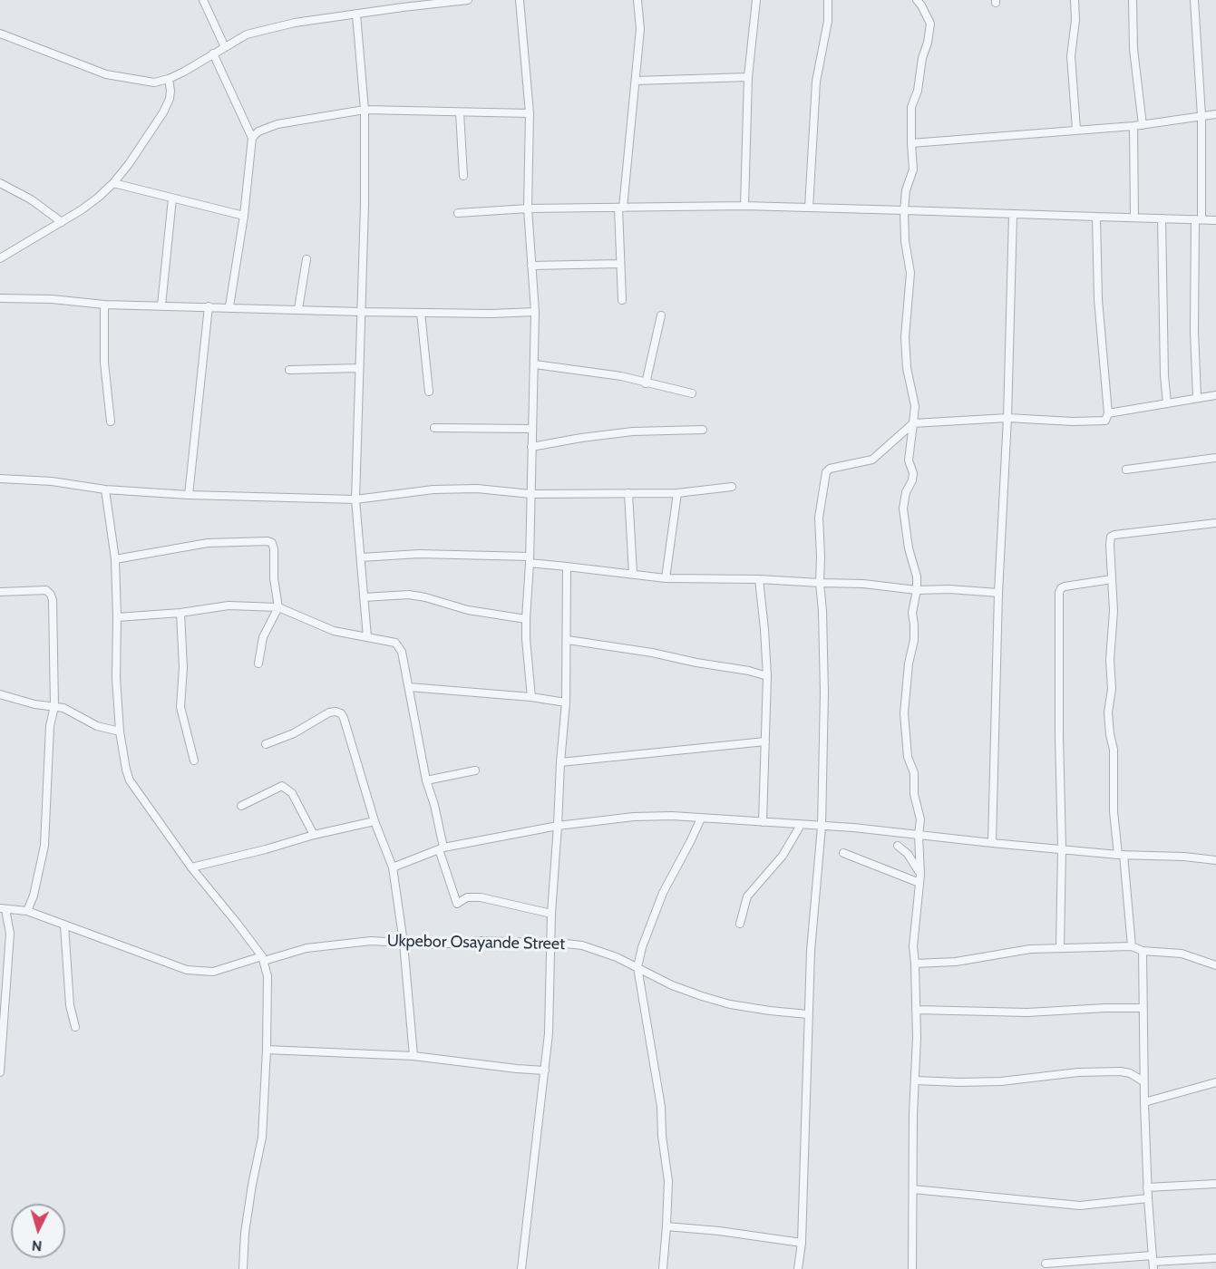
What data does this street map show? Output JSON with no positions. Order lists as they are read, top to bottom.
{
  "streets": {
    "street": ["Ukpebor Osayande Street"]
  },
  "north": "bottom"
}
